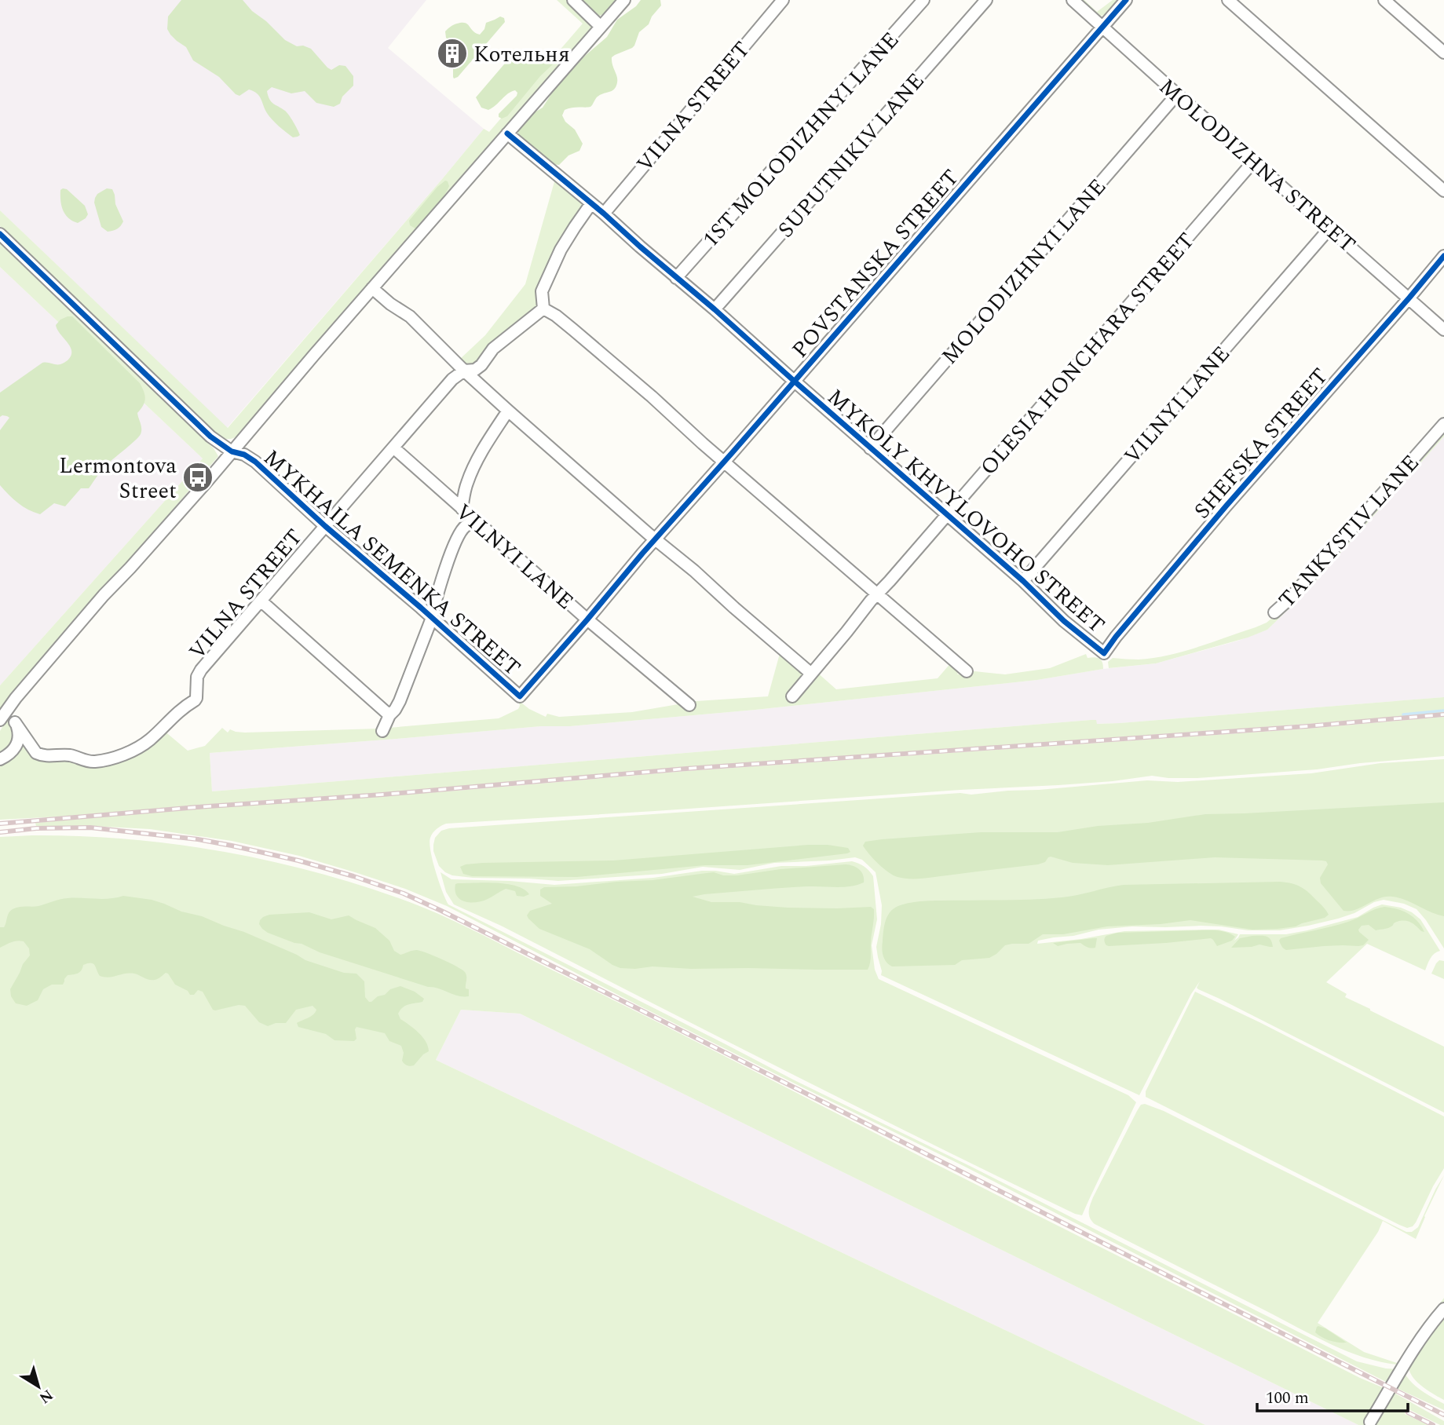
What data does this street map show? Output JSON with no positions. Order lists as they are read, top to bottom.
{
  "streets": {
    "street": [
      "VILNA STREET",
      "1ST MOLODIZHNYI LANE",
      "SUPUTNIKIV LANE",
      "MOLODIZHNA STREET",
      "POVSTANSKA STREET",
      "MOLODIZHNYI LANE",
      "OLESIA HONCHARA STREET",
      "VILNYI LANE",
      "SHEFSKA STREET",
      "MYKOLY KHVYLOVOHO STREET",
      "TANKYSTIV LANE",
      "MYKHAILA SEMENKA STREET"
    ]
  },
  "crossings": [
    ["VILNA STREET", "VILNYI LANE"],
    ["VILNA STREET", "MYKOLY KHVYLOVOHO STREET"],
    ["VILNA STREET", "MYKHAILA SEMENKA STREET"],
    ["1ST MOLODIZHNYI LANE", "MYKOLY KHVYLOVOHO STREET"],
    ["SUPUTNIKIV LANE", "MYKOLY KHVYLOVOHO STREET"],
    ["MOLODIZHNA STREET", "POVSTANSKA STREET"],
    ["MOLODIZHNA STREET", "MOLODIZHNYI LANE"],
    ["MOLODIZHNA STREET", "OLESIA HONCHARA STREET"],
    ["MOLODIZHNA STREET", "VILNYI LANE"],
    ["MOLODIZHNA STREET", "SHEFSKA STREET"],
    ["POVSTANSKA STREET", "VILNYI LANE"],
    ["POVSTANSKA STREET", "MYKOLY KHVYLOVOHO STREET"],
    ["POVSTANSKA STREET", "MYKHAILA SEMENKA STREET"],
    ["MOLODIZHNYI LANE", "MYKOLY KHVYLOVOHO STREET"],
    ["OLESIA HONCHARA STREET", "MYKOLY KHVYLOVOHO STREET"],
    ["VILNYI LANE", "MYKOLY KHVYLOVOHO STREET"],
    ["SHEFSKA STREET", "MYKOLY KHVYLOVOHO STREET"]
  ],
  "places": {
    "building": ["Котельня"],
    "bus stop": ["Lermontova Street"]
  },
  "scale_bar": "100 m",
  "north": "bottom right"
}
